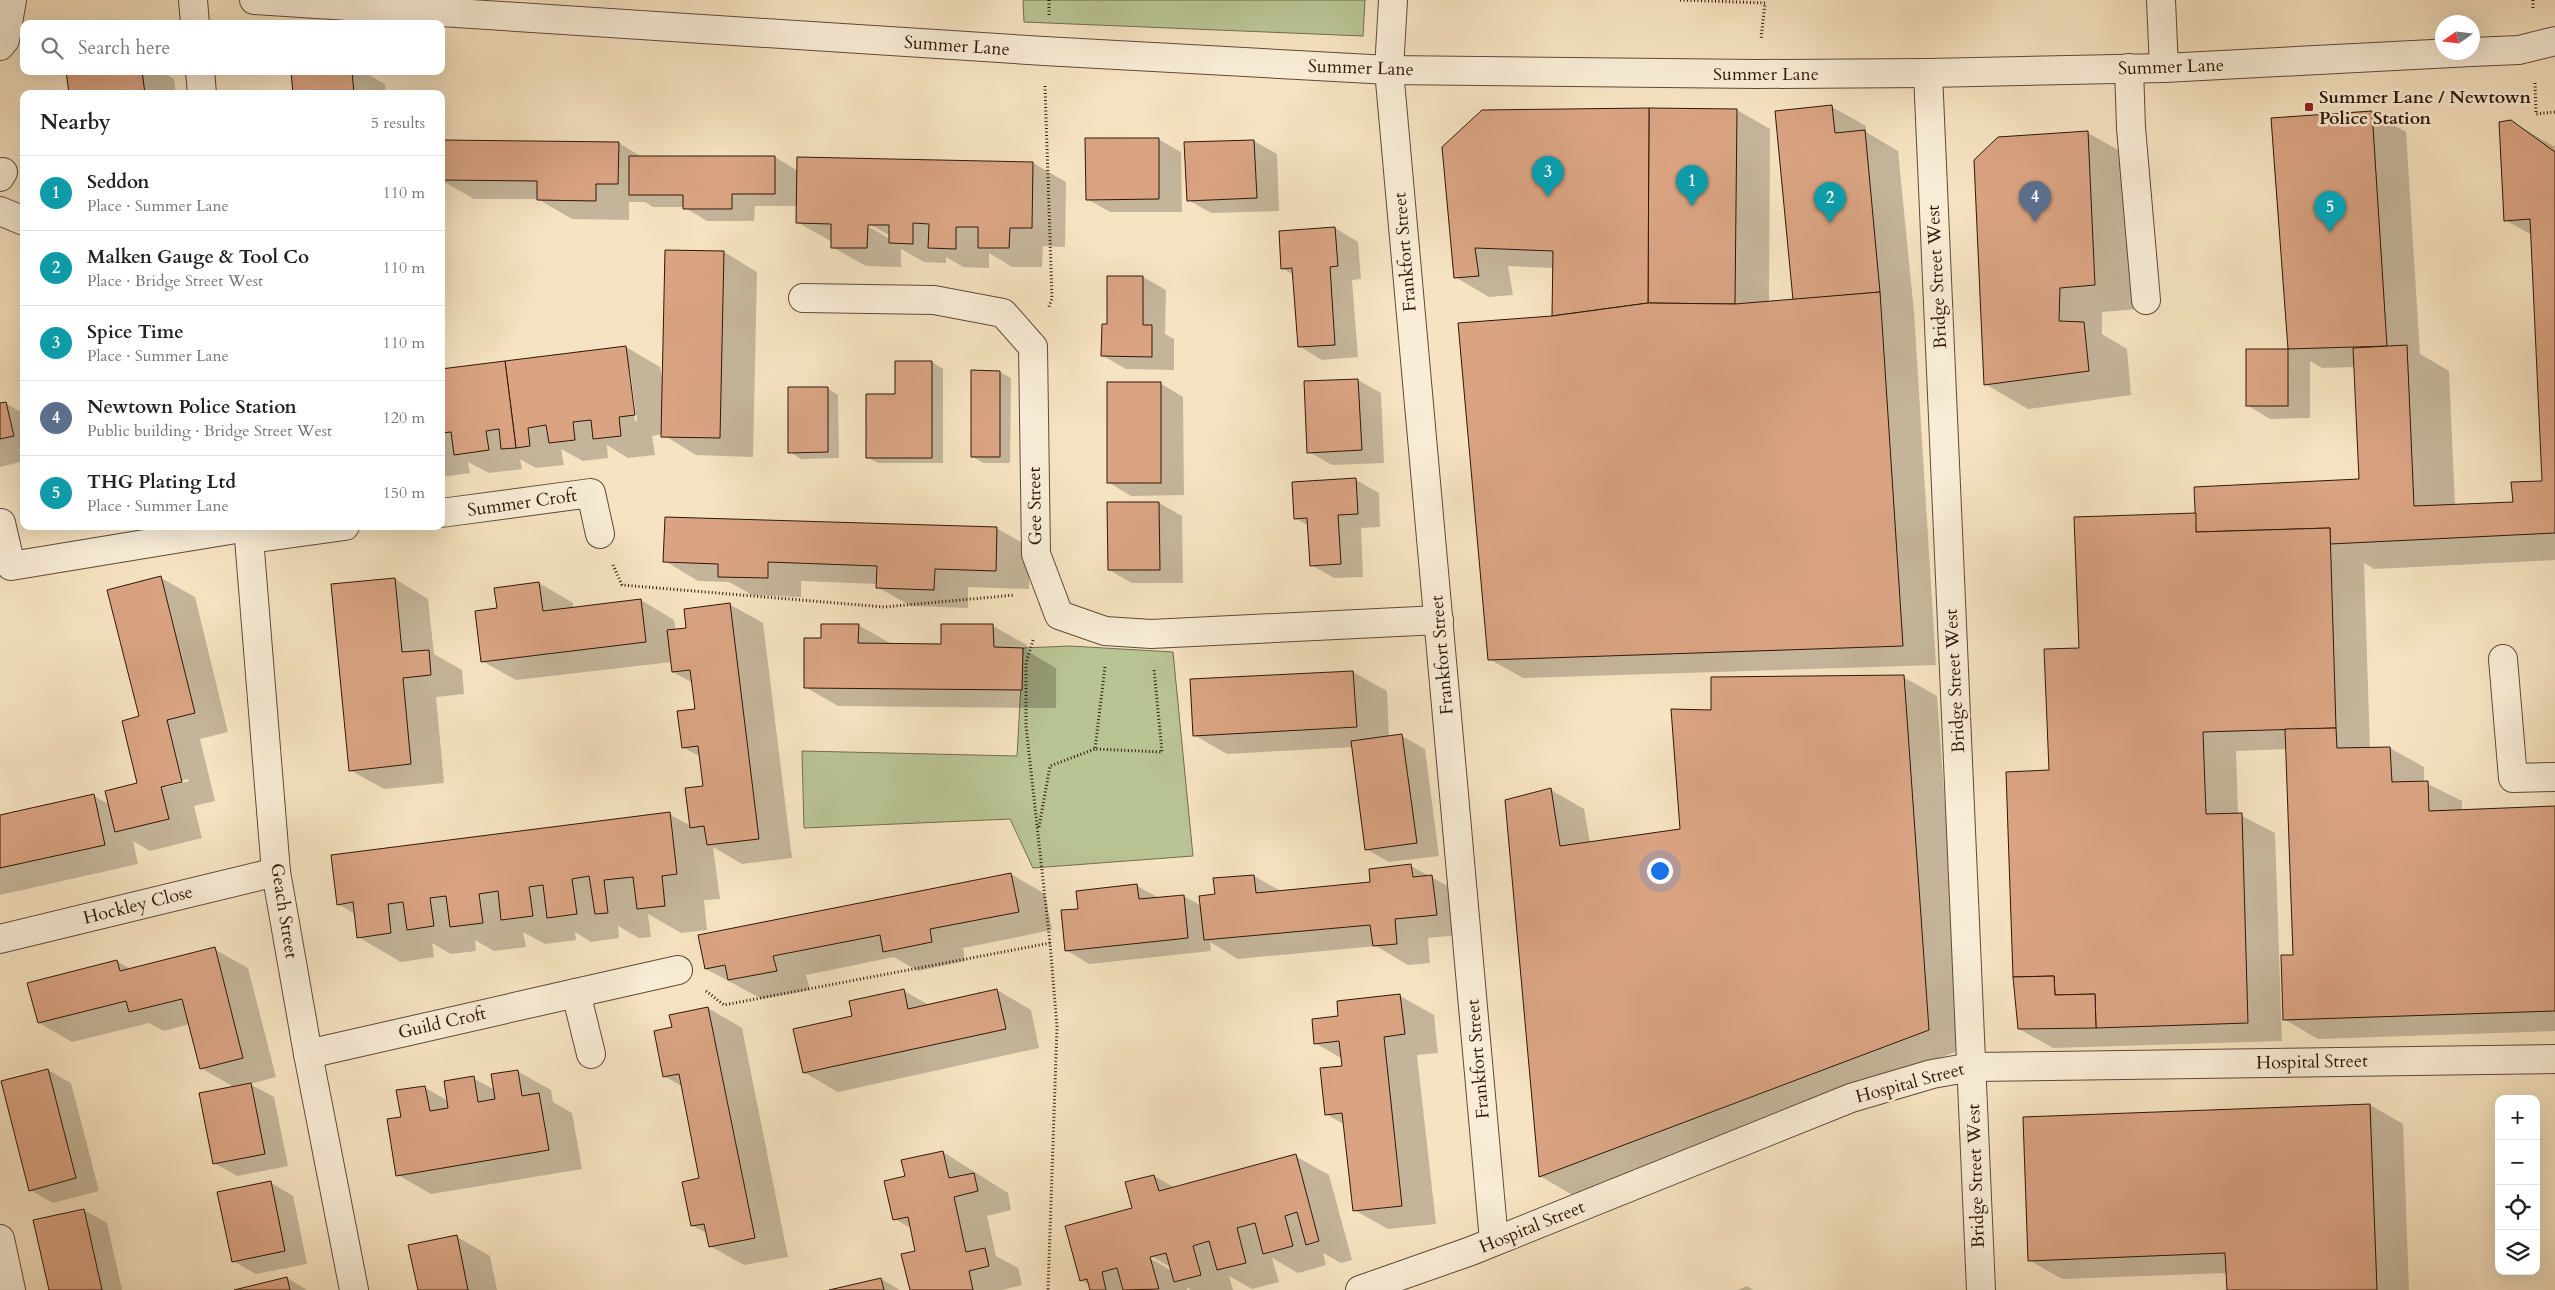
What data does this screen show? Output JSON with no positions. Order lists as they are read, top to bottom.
{
  "streets": {
    "street": [
      "Summer Lane",
      "Frankfort Street",
      "Bridge Street West",
      "Summer Croft",
      "Gee Street",
      "Hockley Close",
      "Geach Street",
      "Guild Croft",
      "Hospital Street"
    ]
  },
  "crossings": [
    ["Summer Lane", "Frankfort Street"],
    ["Summer Lane", "Bridge Street West"],
    ["Frankfort Street", "Gee Street"],
    ["Frankfort Street", "Hospital Street"],
    ["Bridge Street West", "Hospital Street"],
    ["Hockley Close", "Geach Street"],
    ["Geach Street", "Guild Croft"]
  ],
  "places": {
    "transit": ["Summer Lane / Newtown Police Station"]
  },
  "north": "left",
  "page": {
    "search": "Search here",
    "heading": ["Nearby", "5 results"],
    "list": [
      {
        "mark": "1",
        "name": "Seddon",
        "note": "Place · Summer Lane",
        "value": "110 m"
      },
      {
        "mark": "2",
        "name": "Malken Gauge & Tool Co",
        "note": "Place · Bridge Street West",
        "value": "110 m"
      },
      {
        "mark": "3",
        "name": "Spice Time",
        "note": "Place · Summer Lane",
        "value": "110 m"
      },
      {
        "mark": "4",
        "name": "Newtown Police Station",
        "note": "Public building · Bridge Street West",
        "value": "120 m"
      },
      {
        "mark": "5",
        "name": "THG Plating Ltd",
        "note": "Place · Summer Lane",
        "value": "150 m"
      }
    ],
    "pins": [
      "3",
      "1",
      "4",
      "2",
      "5"
    ],
    "map_buttons": ["+", "−"]
  }
}
